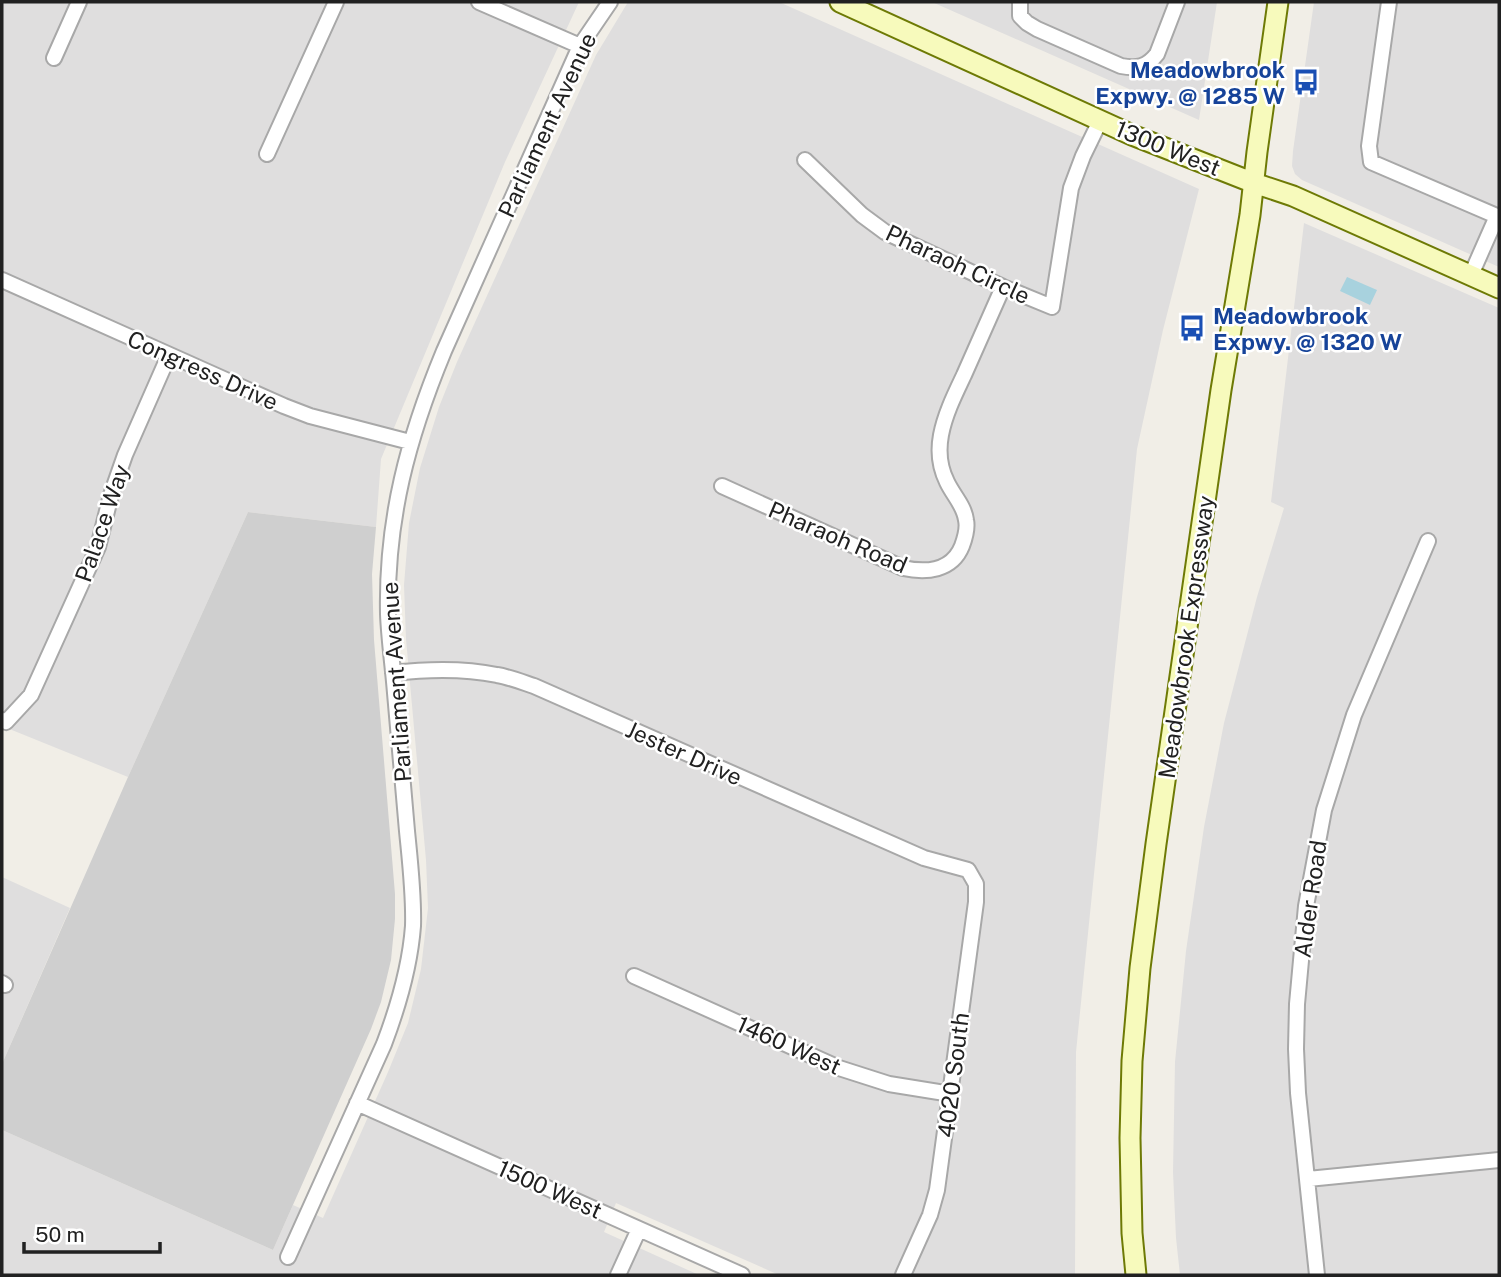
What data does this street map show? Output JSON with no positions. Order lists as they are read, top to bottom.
{
  "streets": {
    "main road": ["1300 West", "Meadowbrook Expressway"],
    "street": [
      "Parliament Avenue",
      "Pharaoh Circle",
      "Congress Drive",
      "Palace Way",
      "Pharaoh Road",
      "Jester Drive",
      "Alder Road",
      "1460 West",
      "4020 South",
      "1500 West"
    ]
  },
  "crossings": [
    ["Parliament Avenue", "Congress Drive"],
    ["Parliament Avenue", "Jester Drive"],
    ["Parliament Avenue", "1500 West"],
    ["1300 West", "Pharaoh Circle"],
    ["1300 West", "Meadowbrook Expressway"],
    ["Pharaoh Circle", "Pharaoh Road"],
    ["Congress Drive", "Palace Way"],
    ["Jester Drive", "4020 South"],
    ["1460 West", "4020 South"]
  ],
  "places": {
    "bus stop": ["Meadowbrook Expwy. @ 1285 W", "Meadowbrook Expwy. @ 1320 W"]
  },
  "scale_bar": "50 m"
}
